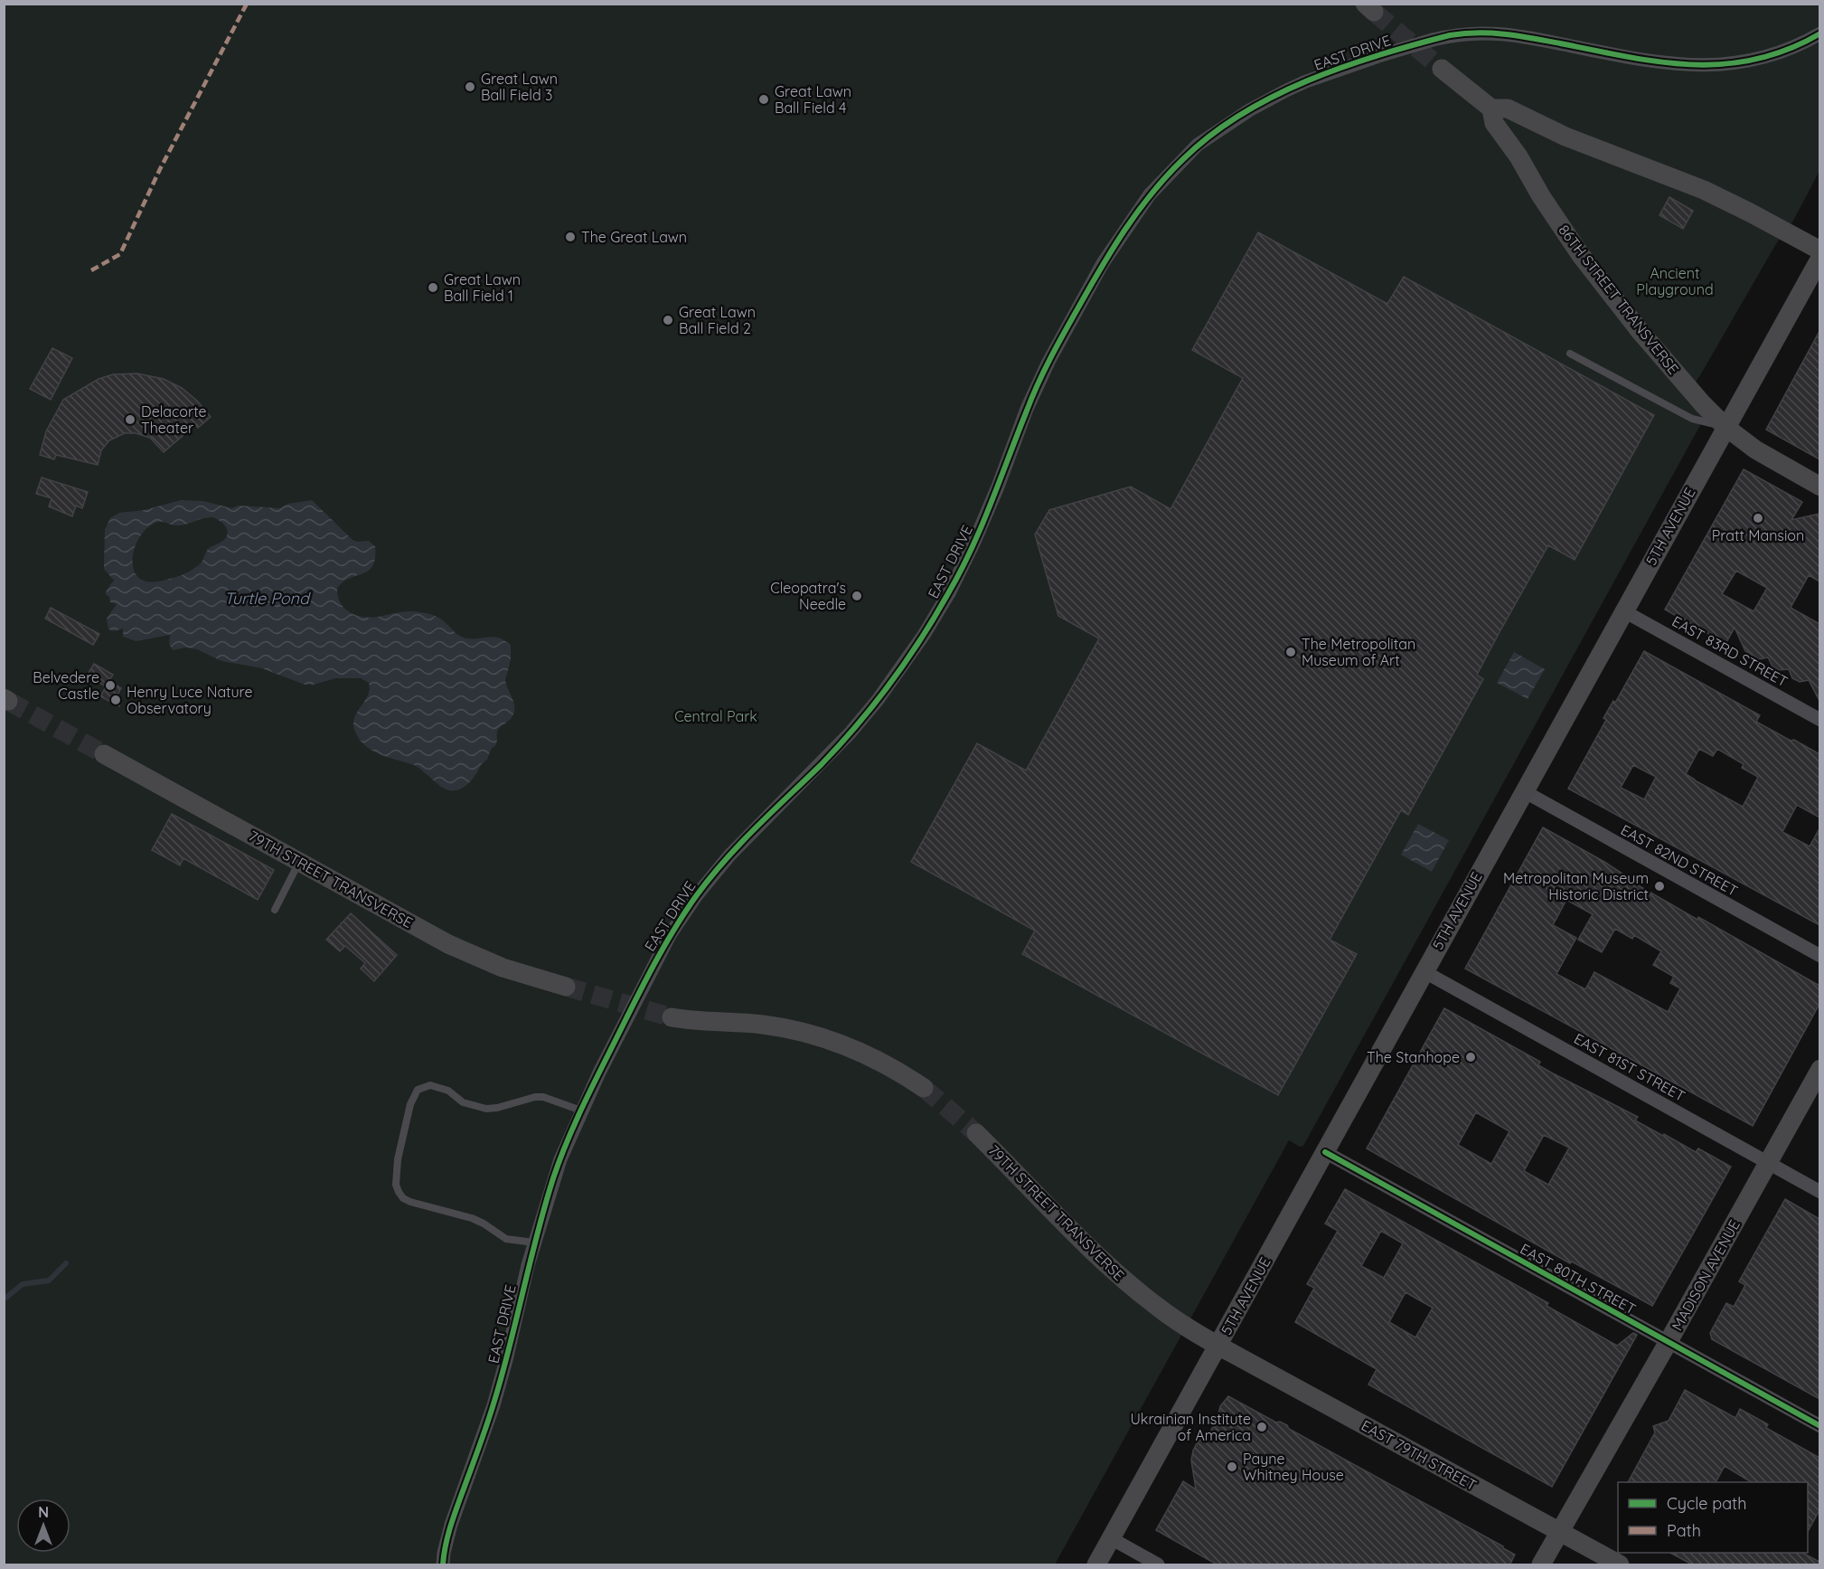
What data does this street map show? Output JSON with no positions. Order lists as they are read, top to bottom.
{
  "streets": {
    "main road": [
      "86TH STREET TRANSVERSE",
      "5TH AVENUE",
      "79TH STREET TRANSVERSE",
      "MADISON AVENUE",
      "EAST 79TH STREET"
    ],
    "street": [
      "EAST DRIVE",
      "EAST 83RD STREET",
      "EAST 82ND STREET",
      "EAST 81ST STREET",
      "EAST 80TH STREET"
    ]
  },
  "crossings": [
    ["86TH STREET TRANSVERSE", "5TH AVENUE"],
    ["5TH AVENUE", "EAST 83RD STREET"],
    ["5TH AVENUE", "EAST 82ND STREET"],
    ["5TH AVENUE", "79TH STREET TRANSVERSE"],
    ["5TH AVENUE", "EAST 81ST STREET"],
    ["5TH AVENUE", "EAST 80TH STREET"],
    ["5TH AVENUE", "EAST 79TH STREET"],
    ["79TH STREET TRANSVERSE", "EAST 79TH STREET"],
    ["EAST 81ST STREET", "MADISON AVENUE"],
    ["MADISON AVENUE", "EAST 80TH STREET"],
    ["MADISON AVENUE", "EAST 79TH STREET"]
  ],
  "water": ["Turtle Pond"],
  "parks": ["Ancient Playground", "Central Park"],
  "places": [
    "Great Lawn Ball Field 3",
    "Great Lawn Ball Field 4",
    "The Great Lawn",
    "Great Lawn Ball Field 1",
    "Great Lawn Ball Field 2",
    "Delacorte Theater",
    "Pratt Mansion",
    "Cleopatra's Needle",
    "The Metropolitan Museum of Art",
    "Belvedere Castle",
    "Henry Luce Nature Observatory",
    "Metropolitan Museum Historic District",
    "The Stanhope",
    "Ukrainian Institute of America",
    "Payne Whitney House"
  ],
  "legend": ["Cycle path", "Path"],
  "north": "top"
}
